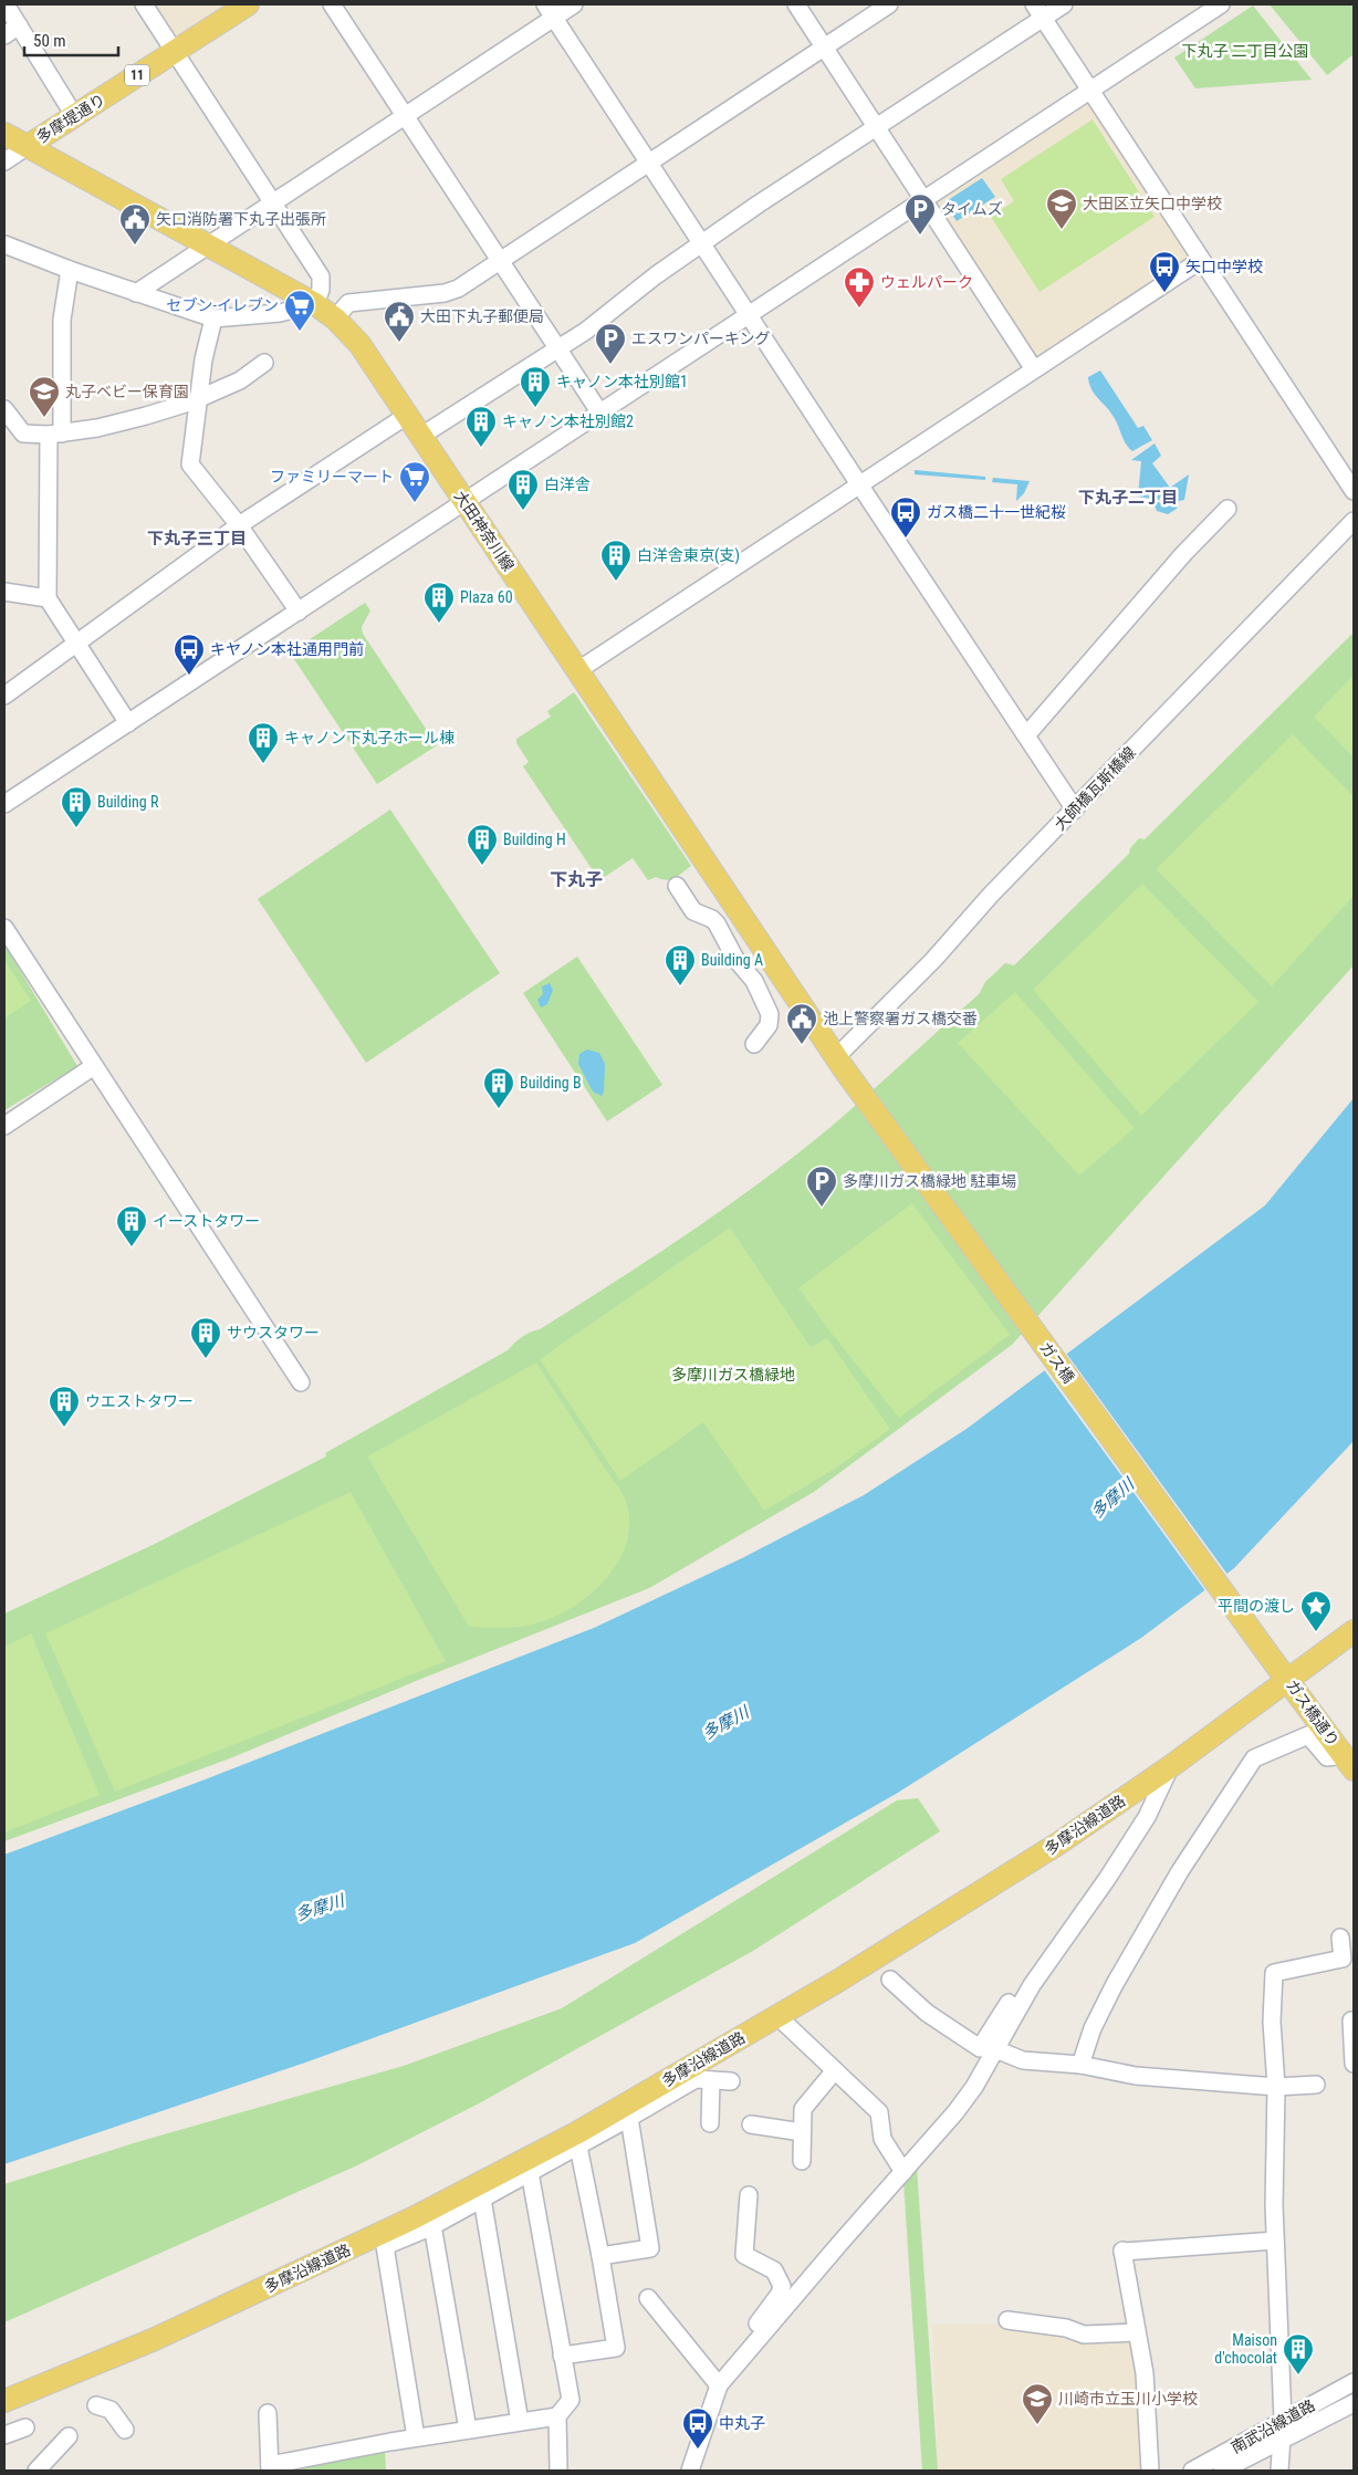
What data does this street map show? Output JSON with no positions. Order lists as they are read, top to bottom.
{
  "streets": {
    "main road": [
      "11",
      "多摩堤通り",
      "大田神奈川線",
      "ガス橋",
      "ガス橋通り",
      "多摩沿線道路"
    ],
    "street": ["大師橋瓦斯橋線", "南武沿線道路"]
  },
  "crossings": [
    ["多摩堤通り", "大田神奈川線"],
    ["大田神奈川線", "大師橋瓦斯橋線"],
    ["大田神奈川線", "ガス橋"],
    ["大師橋瓦斯橋線", "ガス橋"],
    ["ガス橋", "ガス橋通り"],
    ["ガス橋通り", "多摩沿線道路"]
  ],
  "districts": ["下丸子二丁目", "下丸子三丁目", "下丸子"],
  "water": ["多摩川"],
  "parks": ["下丸子 二丁目公園", "多摩川ガス橋緑地"],
  "places": {
    "school or university": ["大田区立矢口中学校", "丸子ベビー保育園", "川崎市立玉川小学校"],
    "parking": ["タイムズ", "エスワンパーキング", "多摩川ガス橋緑地 駐車場"],
    "public building": ["矢口消防署下丸子出張所", "大田下丸子郵便局", "池上警察署ガス橋交番"],
    "bus stop": [
      "矢口中学校",
      "ガス橋二十一世紀桜",
      "キヤノン本社通用門前",
      "中丸子"
    ],
    "pharmacy": ["ウェルパーク"],
    "supermarket": ["セブン-イレブン", "ファミリーマート"],
    "building": [
      "キャノン本社別館1",
      "キャノン本社別館2",
      "白洋舎",
      "白洋舎東京(支)",
      "Plaza 60",
      "キャノン下丸子ホール棟",
      "Building R",
      "Building H",
      "Building A",
      "Building B",
      "イーストタワー",
      "サウスタワー",
      "ウエストタワー",
      "Maison d'chocolat"
    ],
    "place": ["平間の渡し"]
  },
  "scale_bar": "50 m"
}
